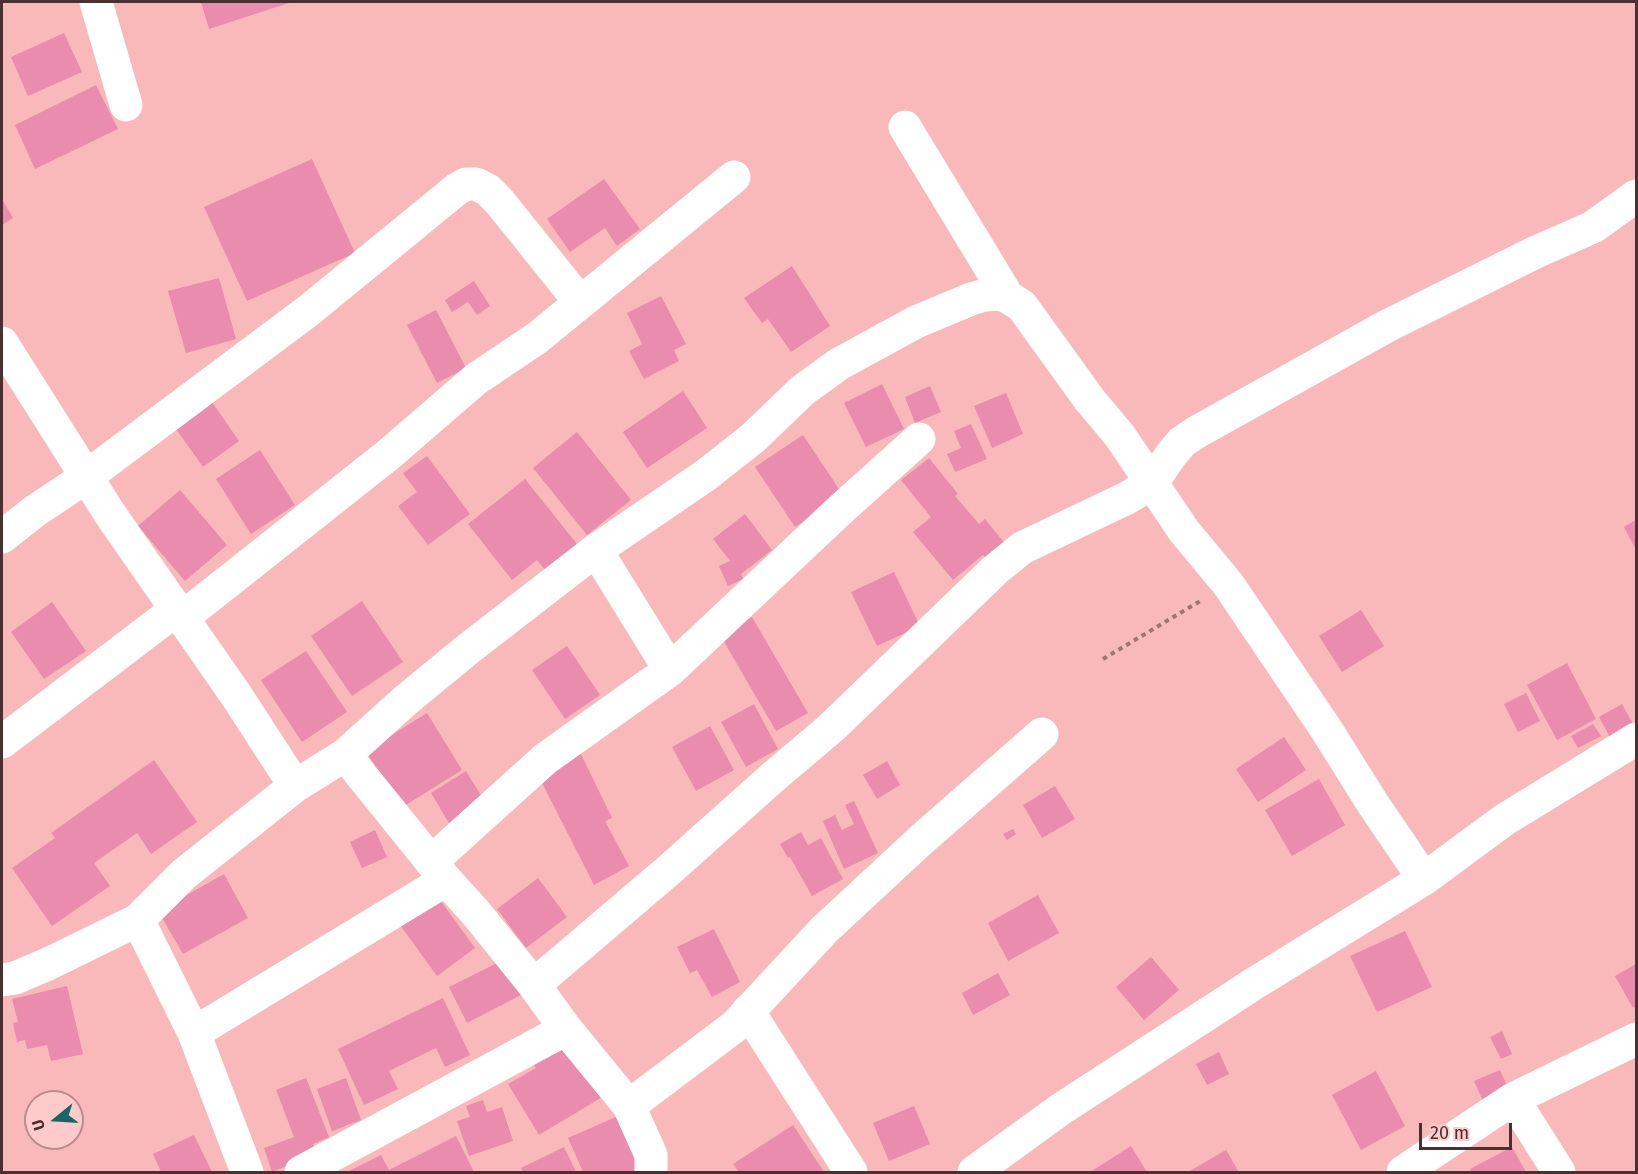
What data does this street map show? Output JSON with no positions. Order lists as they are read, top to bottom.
{
  "scale_bar": "20 m",
  "north": "left"
}
